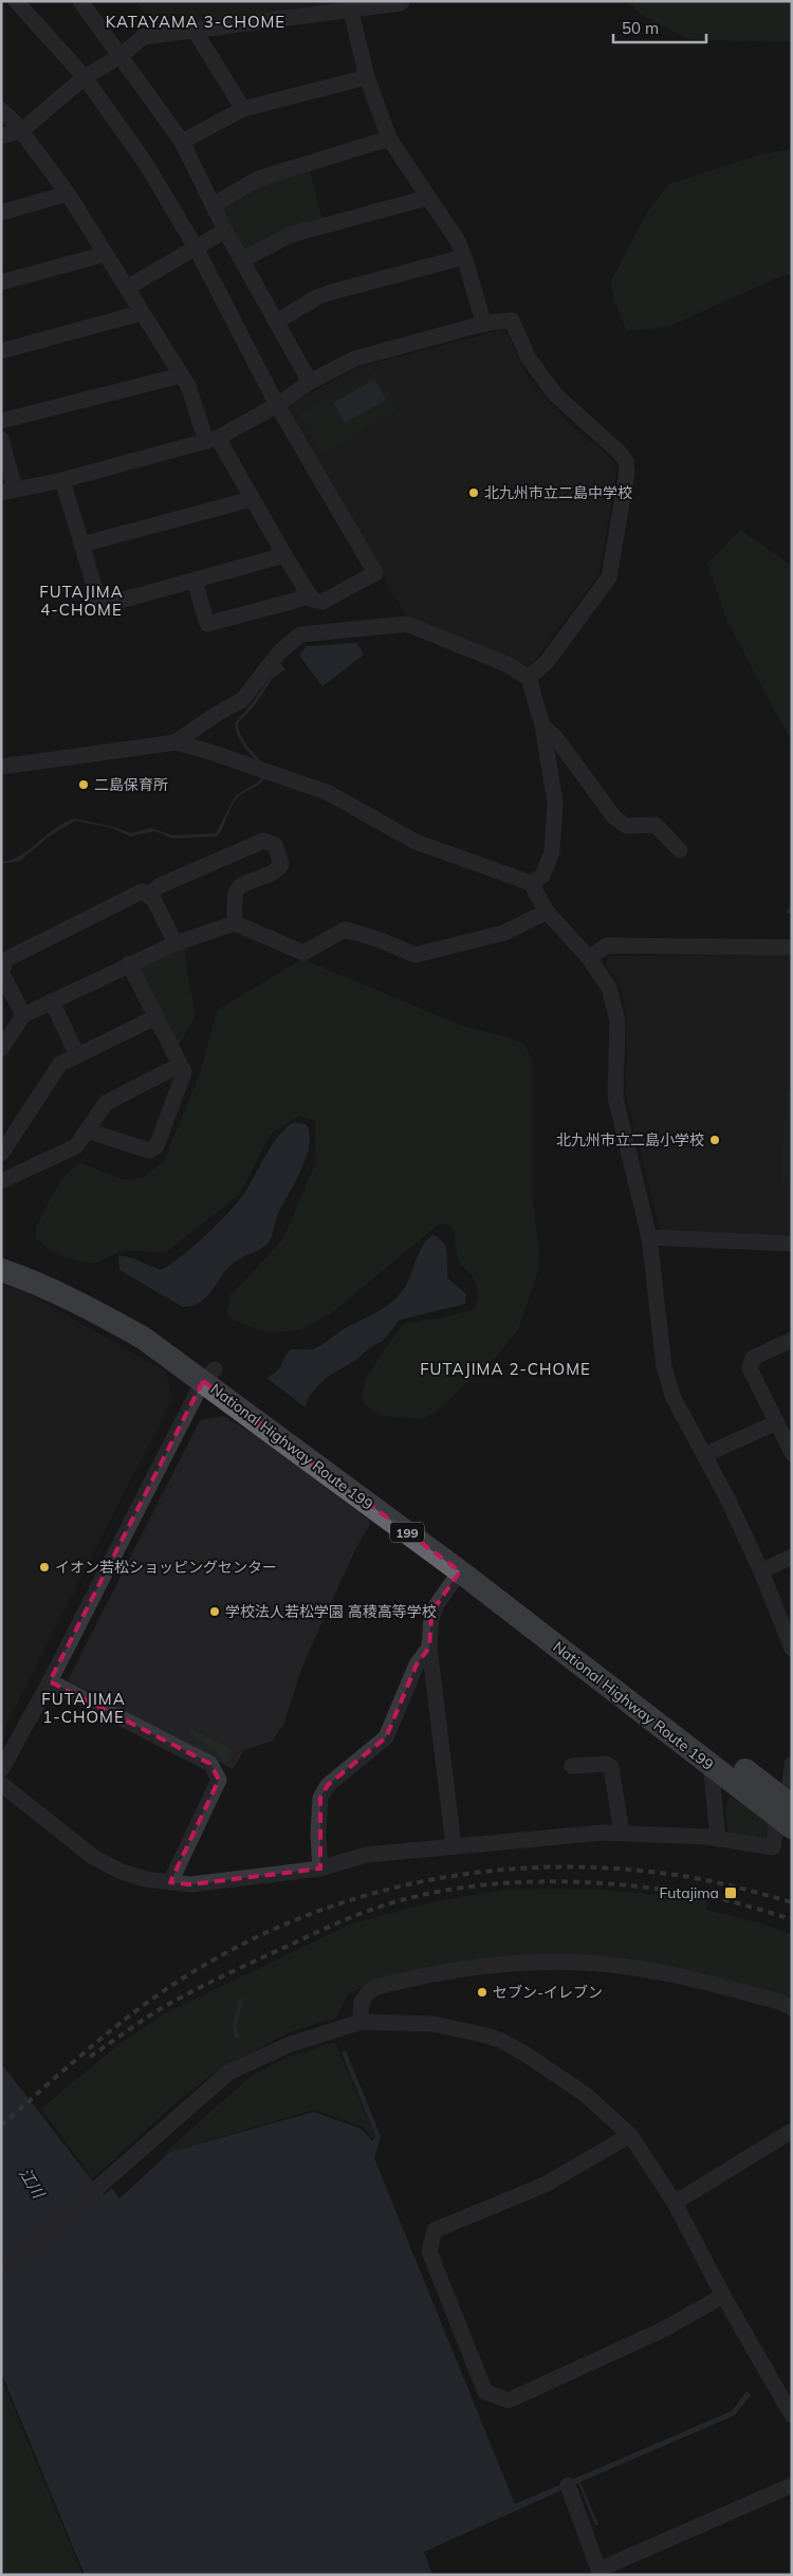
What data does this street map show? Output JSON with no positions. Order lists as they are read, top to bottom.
{
  "streets": {
    "highway": ["National Highway Route 199", "199"]
  },
  "districts": [
    "KATAYAMA 3-CHOME",
    "FUTAJIMA 4-CHOME",
    "FUTAJIMA 2-CHOME",
    "FUTAJIMA 1-CHOME"
  ],
  "water": ["江川"],
  "places": {
    "other": [
      "北九州市立二島中学校",
      "二島保育所",
      "北九州市立二島小学校",
      "イオン若松ショッピングセンター",
      "学校法人若松学園 高稜高等学校",
      "セブン-イレブン"
    ],
    "transit": ["Futajima"]
  },
  "scale_bar": "50 m"
}
